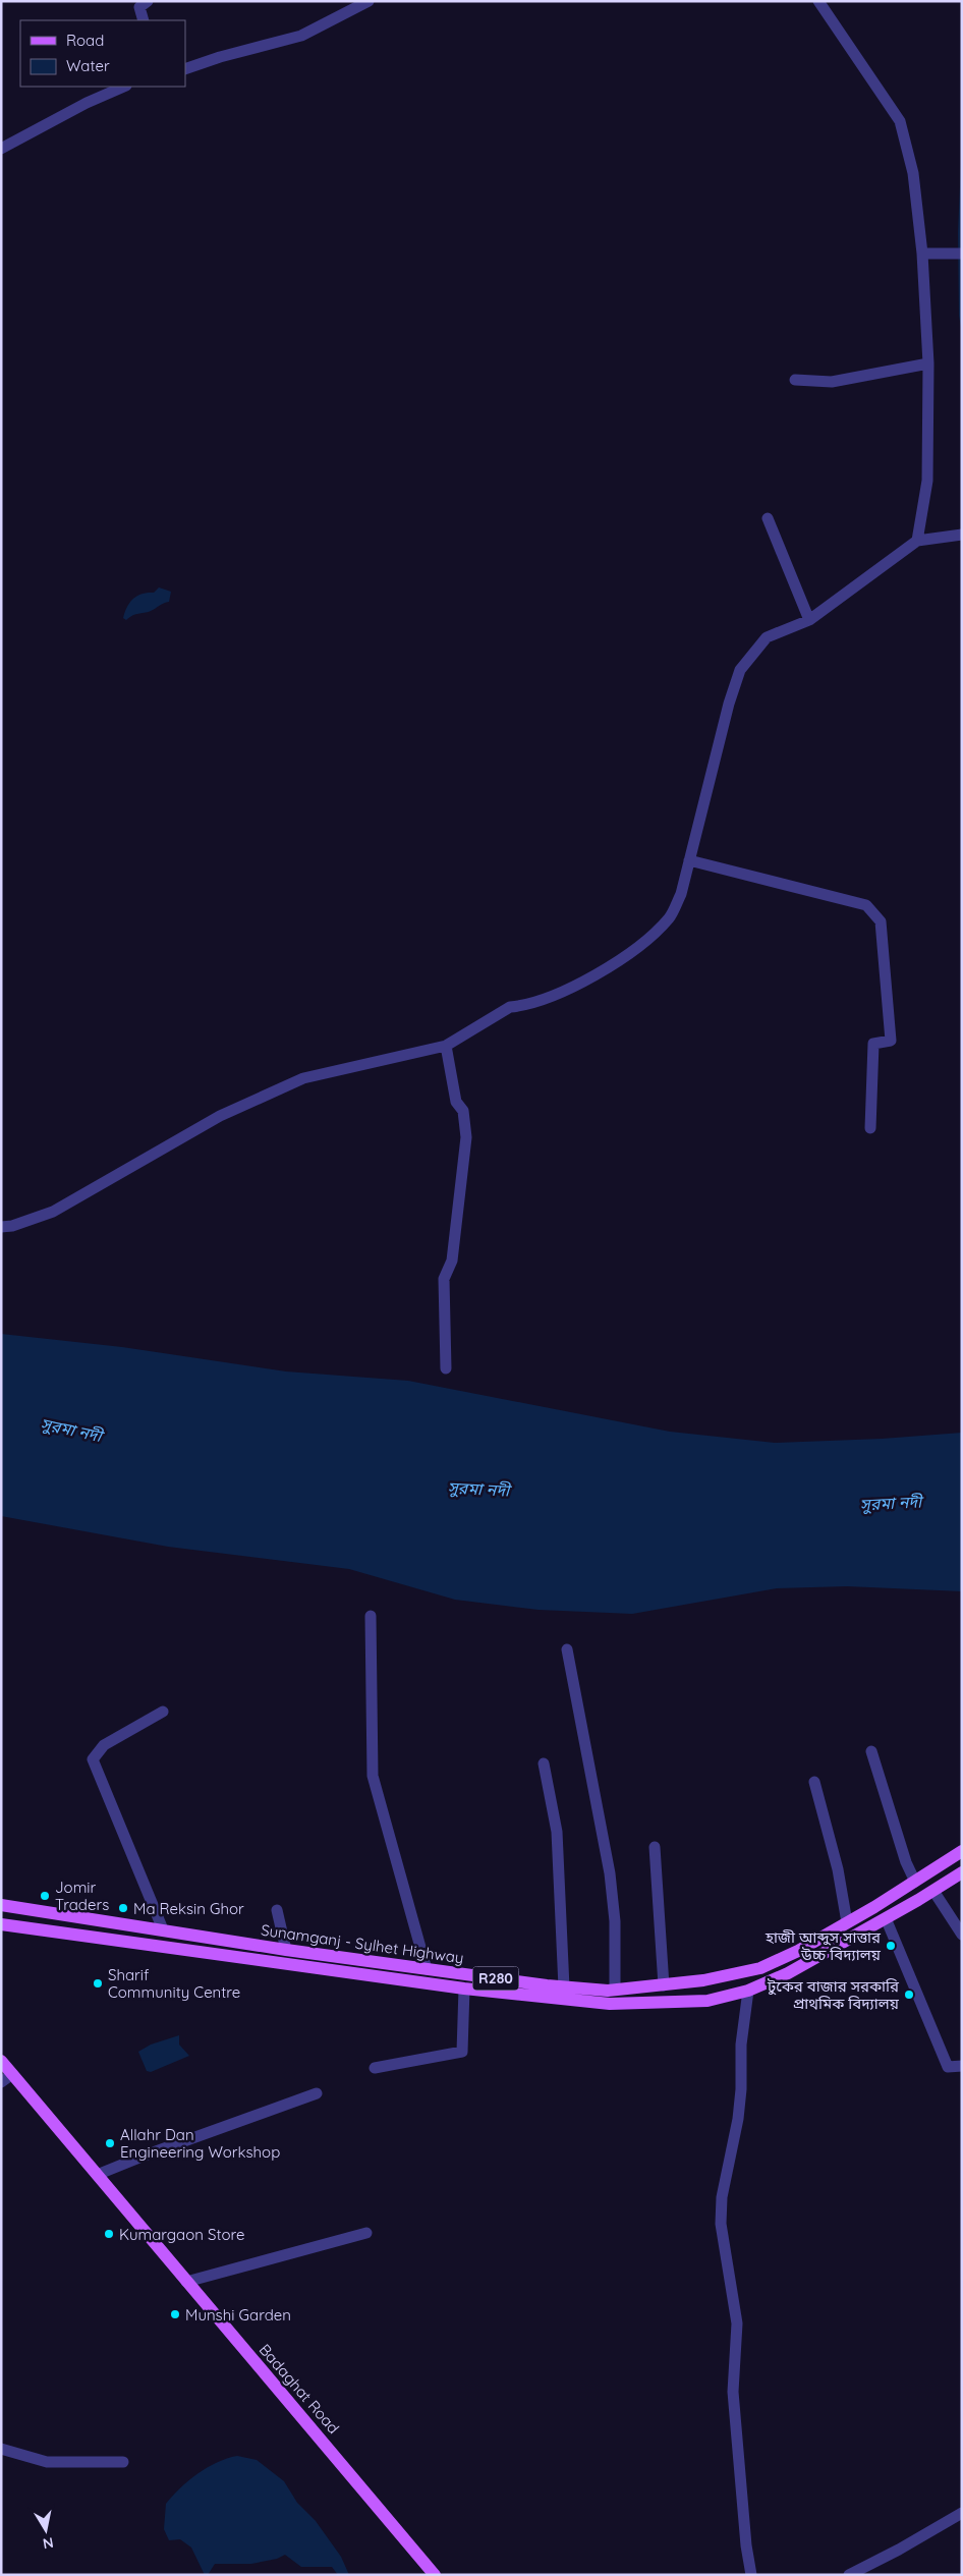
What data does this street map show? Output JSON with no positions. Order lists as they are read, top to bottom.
{
  "streets": {
    "main road": ["Sunamganj - Sylhet Highway", "R280", "Badaghat Road"]
  },
  "water": ["সুরমা নদী"],
  "places": [
    "Jomir Traders",
    "Ma Reksin Ghor",
    "হাজী আব্দুস সাত্তার উচ্চ বিদ্যালয়",
    "Sharif Community Centre",
    "টুকের বাজার সরকারি প্রাথমিক বিদ্যালয়",
    "Allahr Dan Engineering Workshop",
    "Kumargaon Store",
    "Munshi Garden"
  ],
  "legend": ["Road", "Water"],
  "north": "bottom"
}
